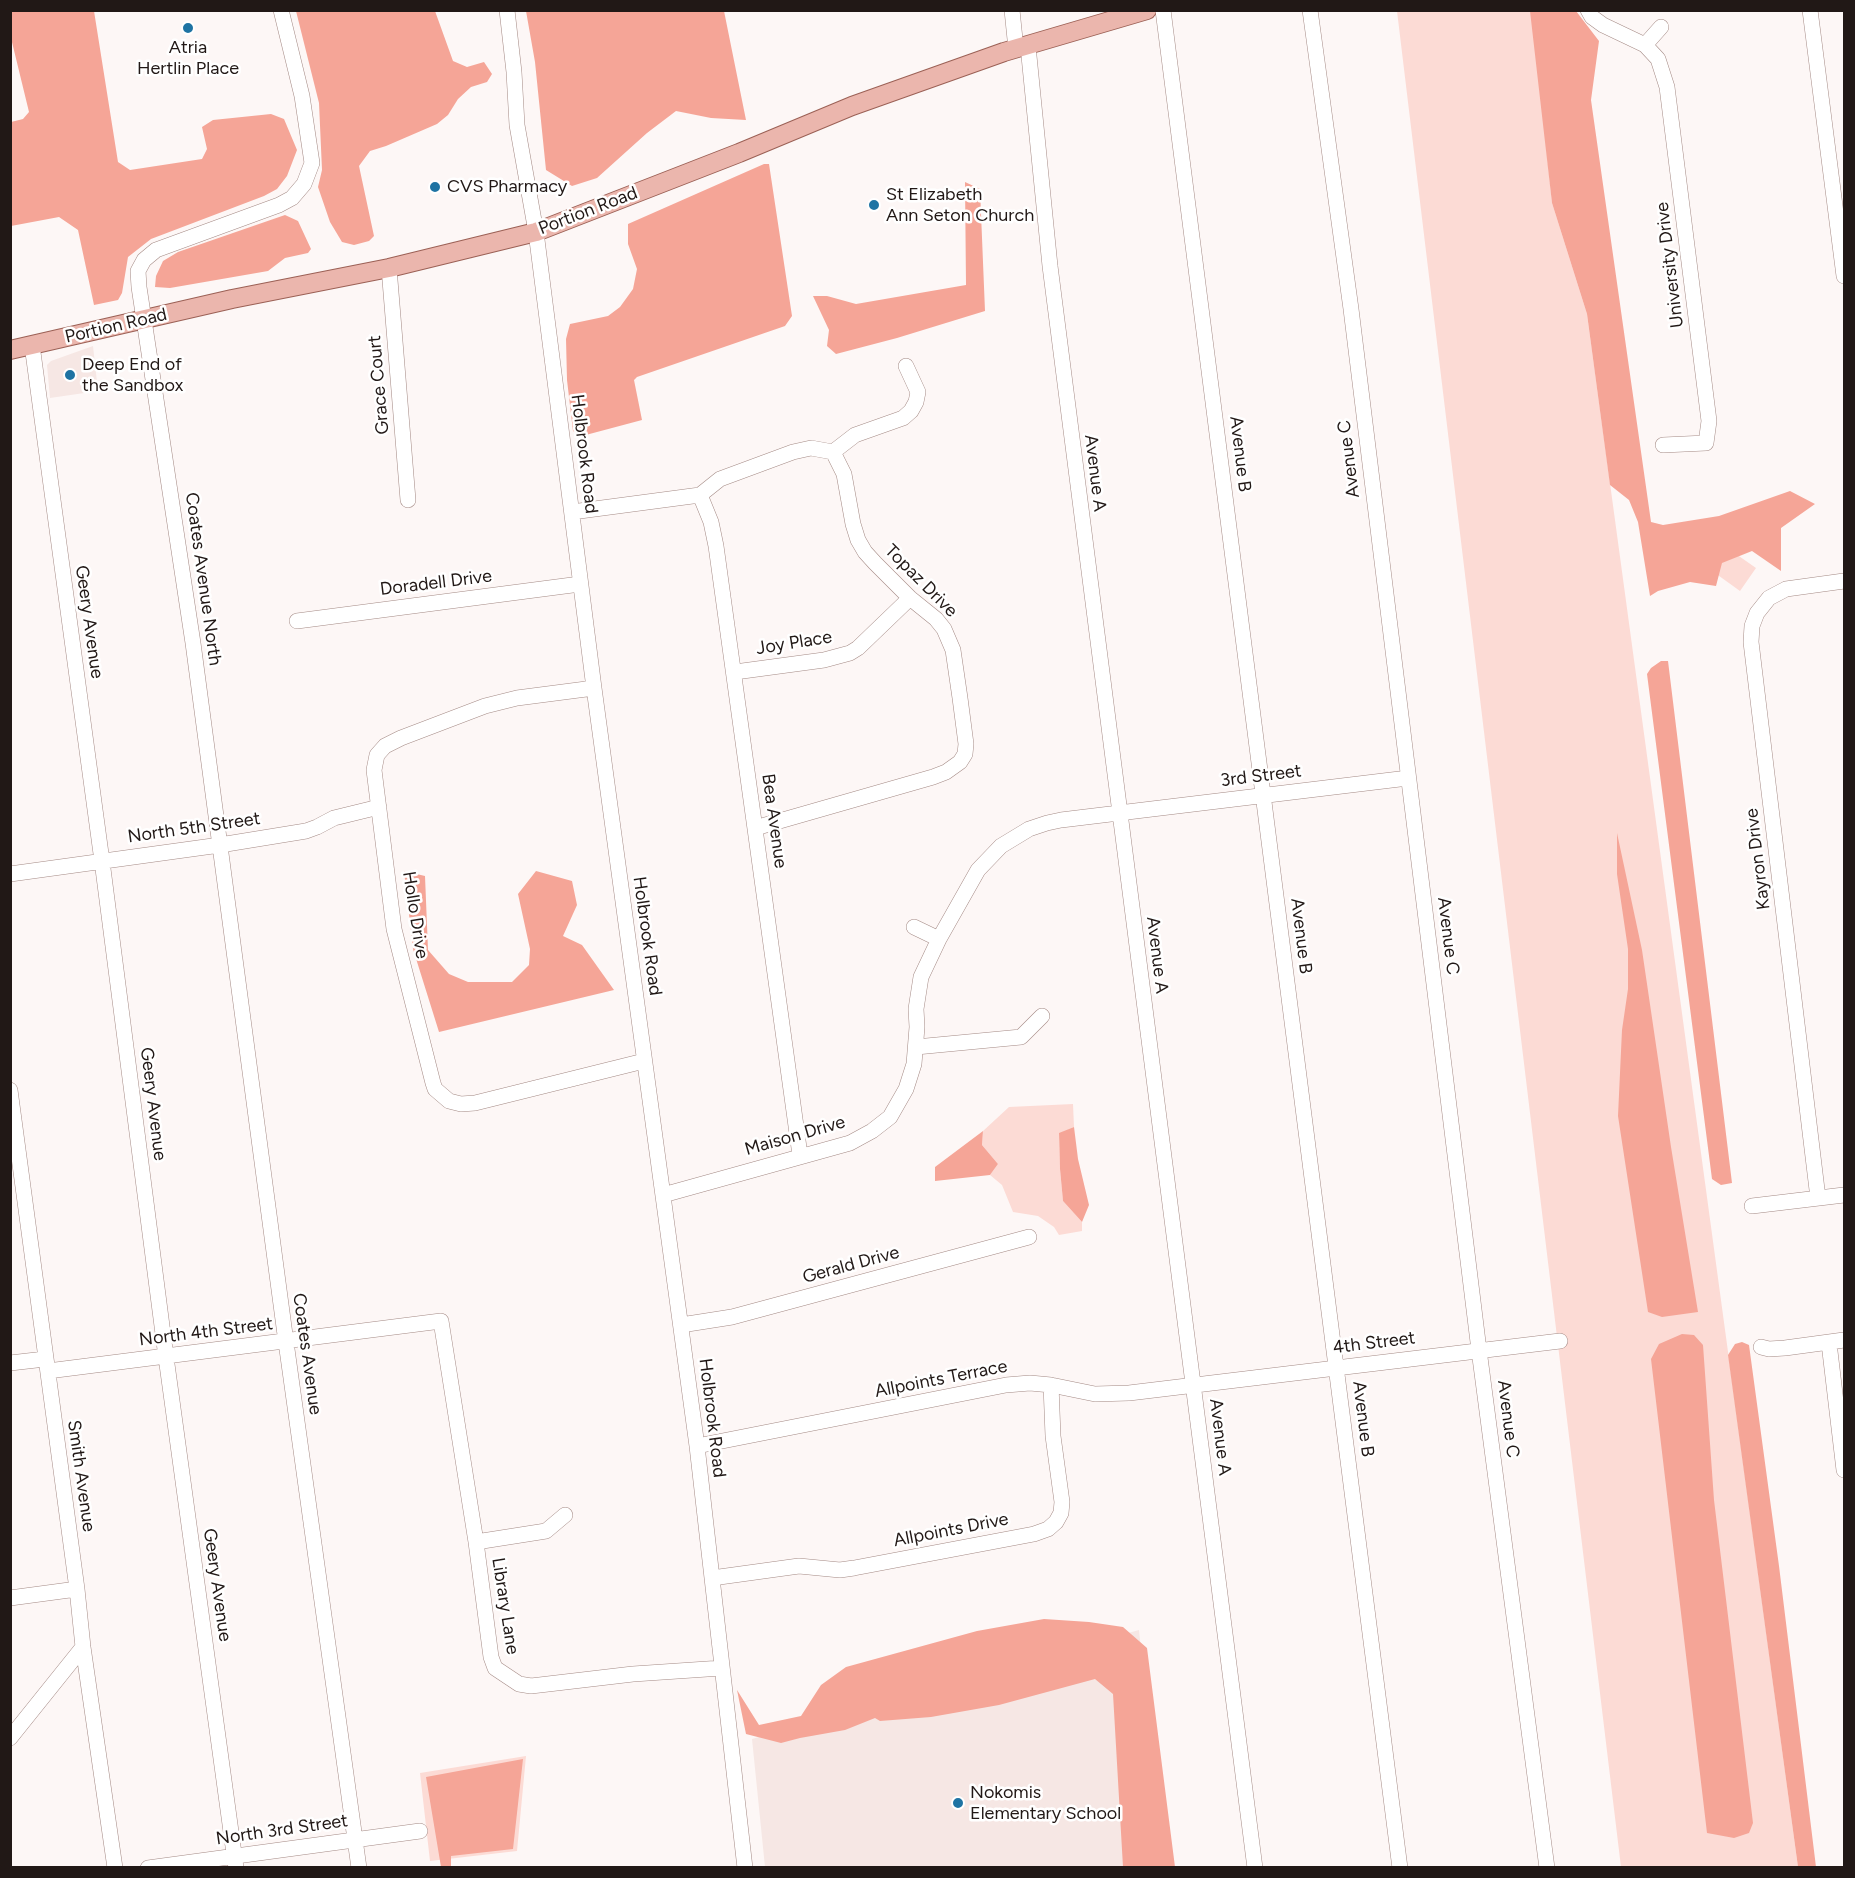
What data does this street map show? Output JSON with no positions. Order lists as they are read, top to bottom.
{
  "streets": {
    "main road": ["Portion Road"],
    "street": [
      "University Drive",
      "Grace Court",
      "Holbrook Road",
      "Avenue B",
      "Avenue C",
      "Avenue A",
      "Coates Avenue North",
      "Topaz Drive",
      "Doradell Drive",
      "Geery Avenue",
      "Joy Place",
      "3rd Street",
      "Bea Avenue",
      "North 5th Street",
      "Kayron Drive",
      "Hollo Drive",
      "Maison Drive",
      "Gerald Drive",
      "North 4th Street",
      "4th Street",
      "Coates Avenue",
      "Allpoints Terrace",
      "Smith Avenue",
      "Allpoints Drive",
      "Library Lane",
      "North 3rd Street"
    ]
  },
  "crossings": [
    ["Portion Road", "Grace Court"],
    ["Portion Road", "Holbrook Road"],
    ["Portion Road", "Avenue A"],
    ["Portion Road", "Coates Avenue North"],
    ["Portion Road", "Geery Avenue"],
    ["Holbrook Road", "Doradell Drive"],
    ["Holbrook Road", "Hollo Drive"],
    ["Holbrook Road", "Maison Drive"],
    ["Holbrook Road", "Gerald Drive"],
    ["Holbrook Road", "Allpoints Terrace"],
    ["Holbrook Road", "Allpoints Drive"],
    ["Holbrook Road", "Library Lane"],
    ["Avenue B", "3rd Street"],
    ["Avenue B", "4th Street"],
    ["Avenue C", "3rd Street"],
    ["Avenue C", "4th Street"],
    ["Avenue A", "3rd Street"],
    ["Avenue A", "Maison Drive"],
    ["Avenue A", "4th Street"],
    ["Avenue A", "Allpoints Terrace"],
    ["Coates Avenue North", "North 5th Street"],
    ["Coates Avenue North", "Coates Avenue"],
    ["Topaz Drive", "Joy Place"],
    ["Topaz Drive", "Bea Avenue"],
    ["Geery Avenue", "North 5th Street"],
    ["Geery Avenue", "North 4th Street"],
    ["Geery Avenue", "North 3rd Street"],
    ["Joy Place", "Bea Avenue"],
    ["3rd Street", "Maison Drive"],
    ["Bea Avenue", "Maison Drive"],
    ["North 5th Street", "Hollo Drive"],
    ["North 5th Street", "Coates Avenue"],
    ["North 4th Street", "Coates Avenue"],
    ["North 4th Street", "Smith Avenue"],
    ["North 4th Street", "Library Lane"],
    ["4th Street", "Allpoints Terrace"],
    ["Coates Avenue", "North 3rd Street"],
    ["Allpoints Terrace", "Allpoints Drive"]
  ],
  "places": [
    "Atria Hertlin Place",
    "CVS Pharmacy",
    "St Elizabeth Ann Seton Church",
    "Deep End of the Sandbox",
    "Nokomis Elementary School"
  ]
}
